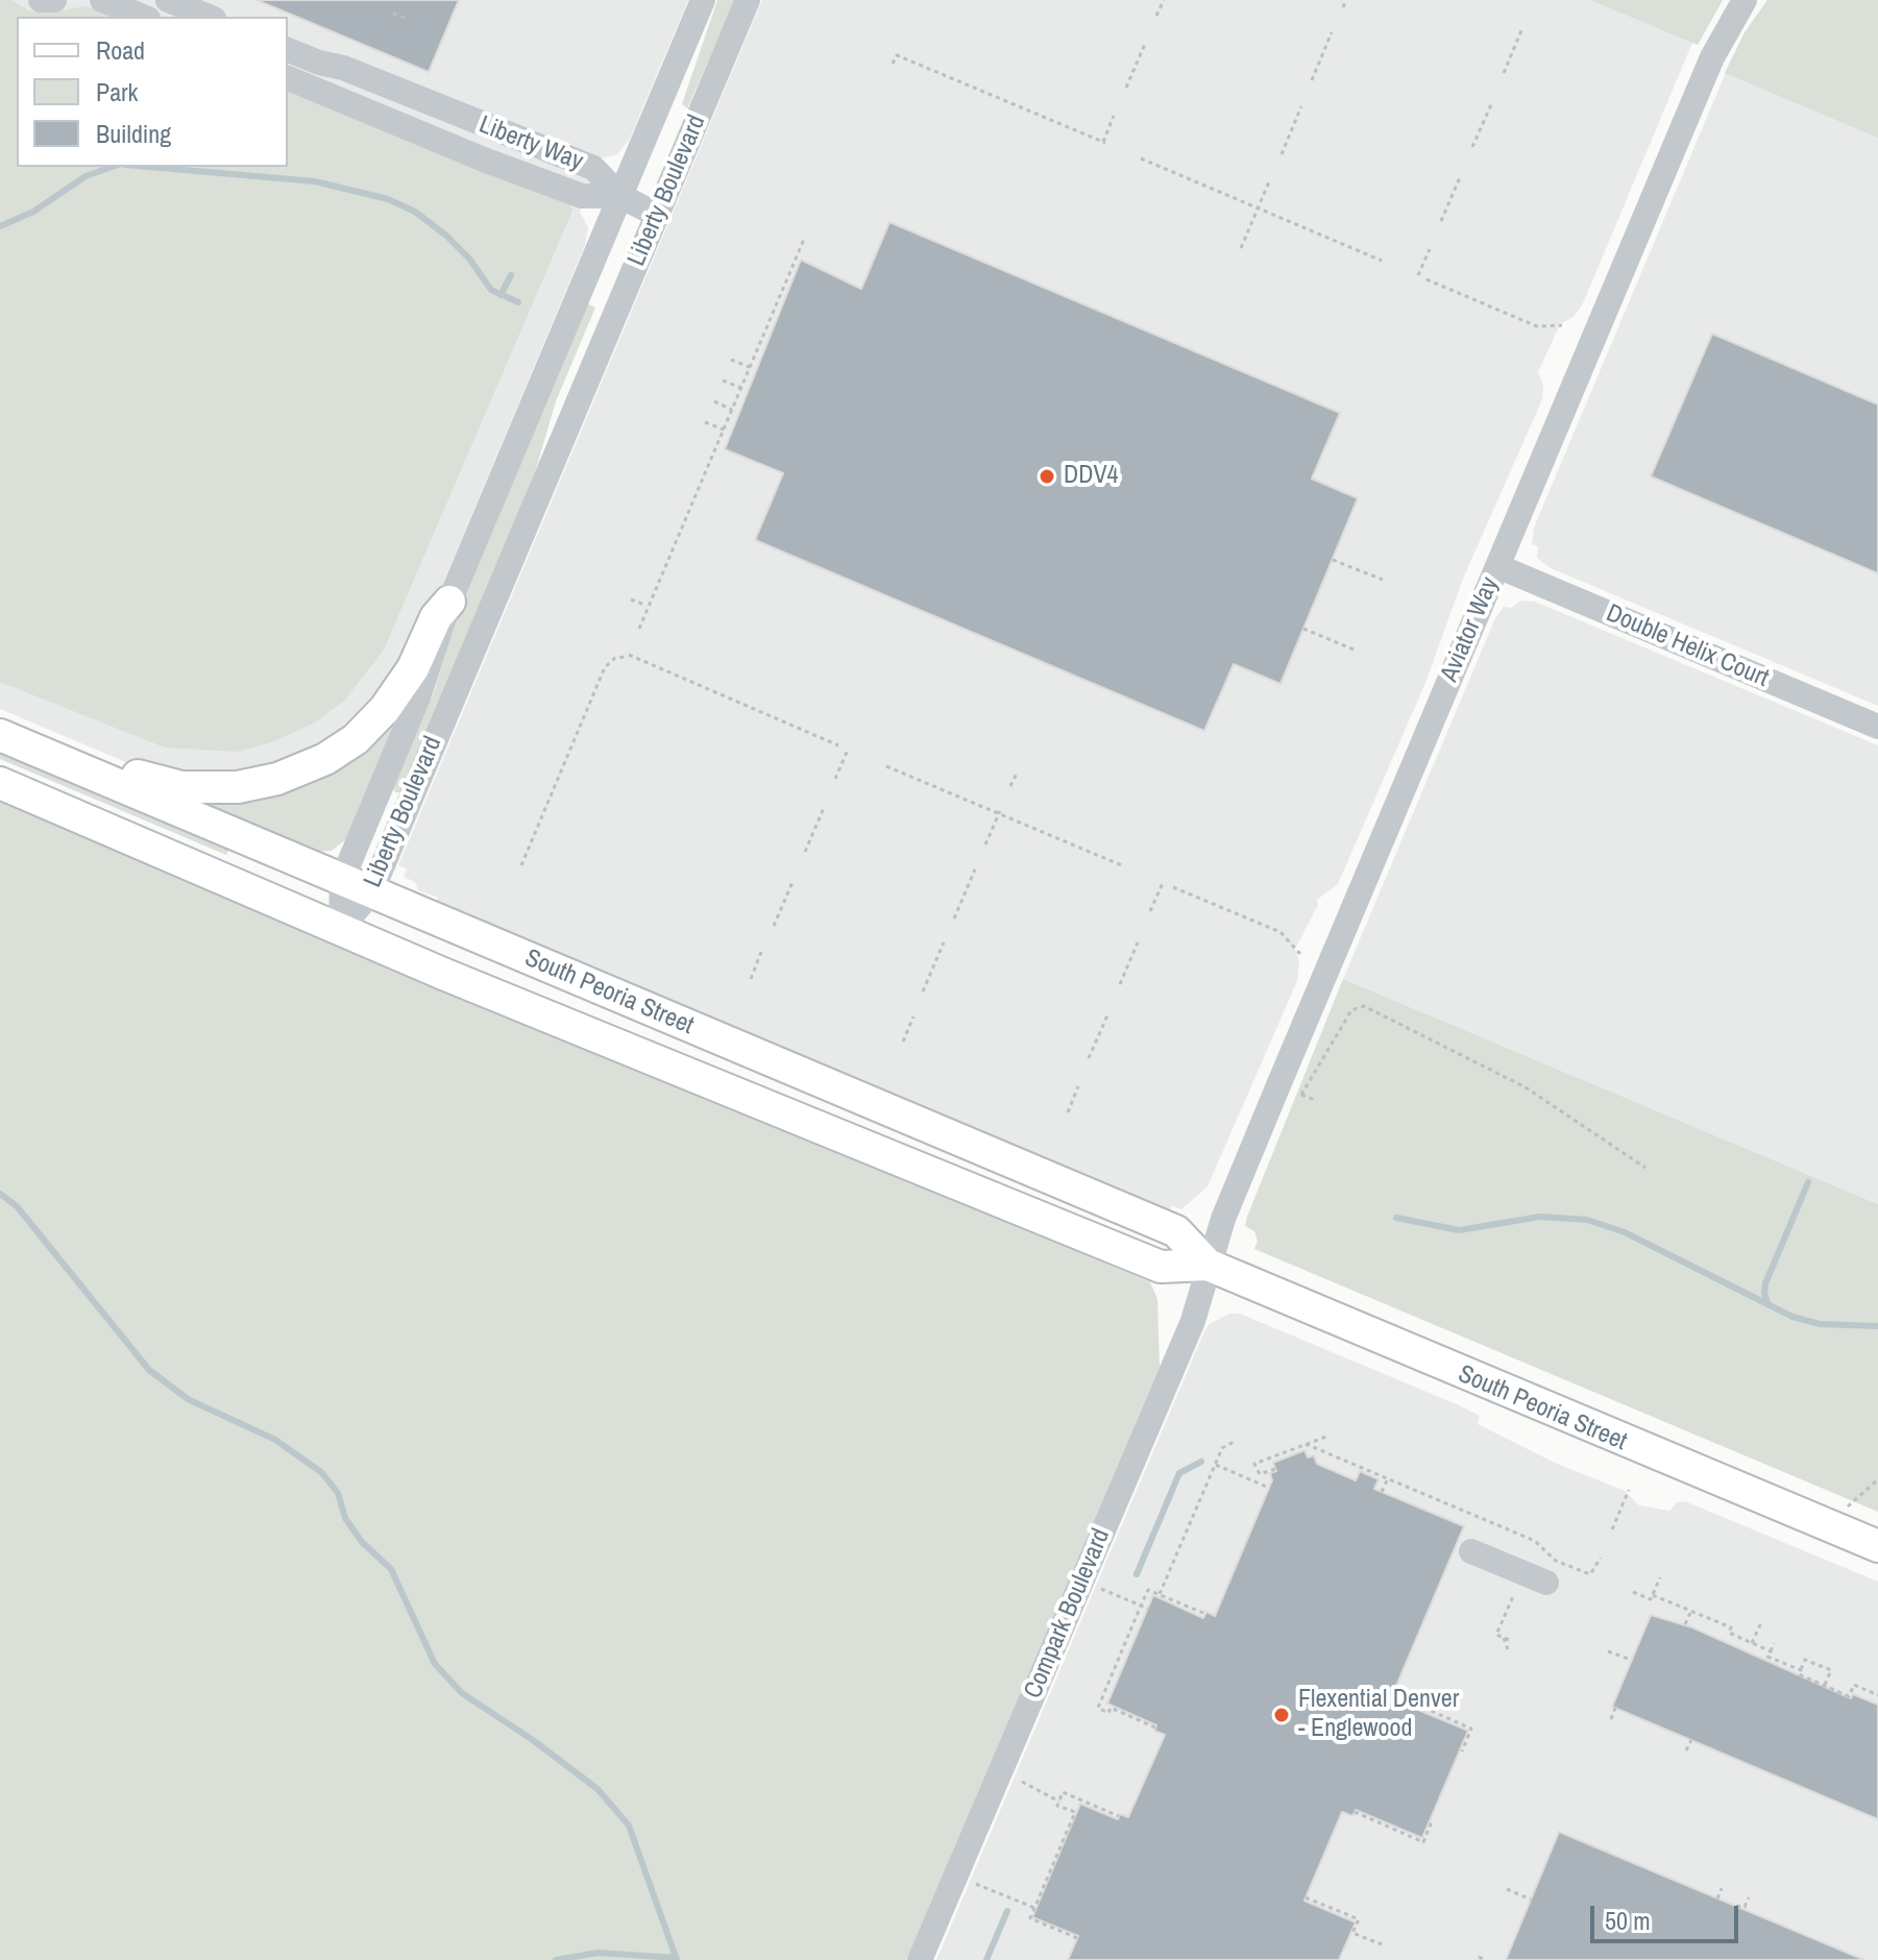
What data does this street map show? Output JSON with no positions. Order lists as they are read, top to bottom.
{
  "streets": {
    "main road": ["South Peoria Street"],
    "street": [
      "Liberty Way",
      "Liberty Boulevard",
      "Aviator Way",
      "Double Helix Court",
      "Compark Boulevard"
    ]
  },
  "crossings": [
    ["Liberty Way", "Liberty Boulevard"],
    ["Liberty Boulevard", "South Peoria Street"],
    ["Aviator Way", "Double Helix Court"],
    ["Aviator Way", "South Peoria Street"],
    ["Aviator Way", "Compark Boulevard"],
    ["South Peoria Street", "Compark Boulevard"]
  ],
  "places": ["DDV4", "Flexential Denver - Englewood"],
  "legend": ["Road", "Park", "Building"],
  "scale_bar": "50 m"
}
